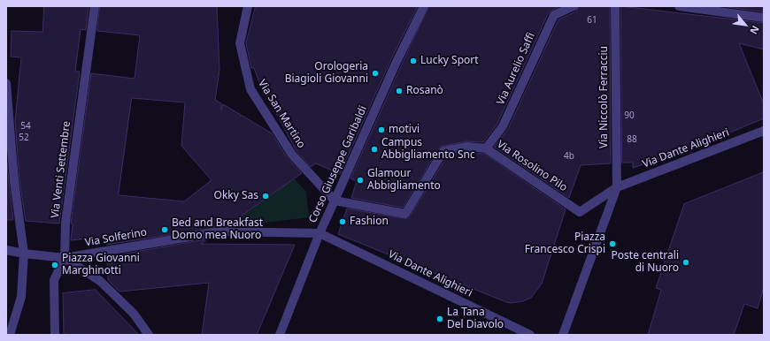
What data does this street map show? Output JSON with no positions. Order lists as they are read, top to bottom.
{
  "streets": {
    "street": [
      "Via Aurelio Saffi",
      "Via Niccolò Ferracciu",
      "Via San Martino",
      "Via Dante Alighieri",
      "Corso Giuseppe Garibaldi",
      "Via Rosolino Pilo",
      "Via Venti Settembre",
      "Via Solferino"
    ]
  },
  "crossings": [
    ["Via Aurelio Saffi", "Via Rosolino Pilo"],
    ["Via Niccolò Ferracciu", "Via Dante Alighieri"],
    ["Via Niccolò Ferracciu", "Via Rosolino Pilo"],
    ["Via San Martino", "Corso Giuseppe Garibaldi"],
    ["Via San Martino", "Via Rosolino Pilo"],
    ["Via Dante Alighieri", "Corso Giuseppe Garibaldi"],
    ["Via Dante Alighieri", "Via Rosolino Pilo"],
    ["Via Dante Alighieri", "Via Solferino"],
    ["Corso Giuseppe Garibaldi", "Via Rosolino Pilo"],
    ["Corso Giuseppe Garibaldi", "Via Solferino"],
    ["Via Venti Settembre", "Via Solferino"]
  ],
  "places": [
    "Lucky Sport",
    "Orologeria Biagioli Giovanni",
    "Rosanò",
    "motivi",
    "Campus Abbigliamento Snc",
    "Glamour Abbigliamento",
    "Okky Sas",
    "Fashion",
    "Bed and Breakfast Domo mea Nuoro",
    "Piazza Francesco Crispi",
    "Poste centrali di Nuoro",
    "Piazza Giovanni Marghinotti",
    "La Tana Del Diavolo"
  ],
  "house_numbers": [
    "61",
    "90",
    "54",
    "52",
    "88",
    "4b"
  ],
  "north": "bottom right"
}
